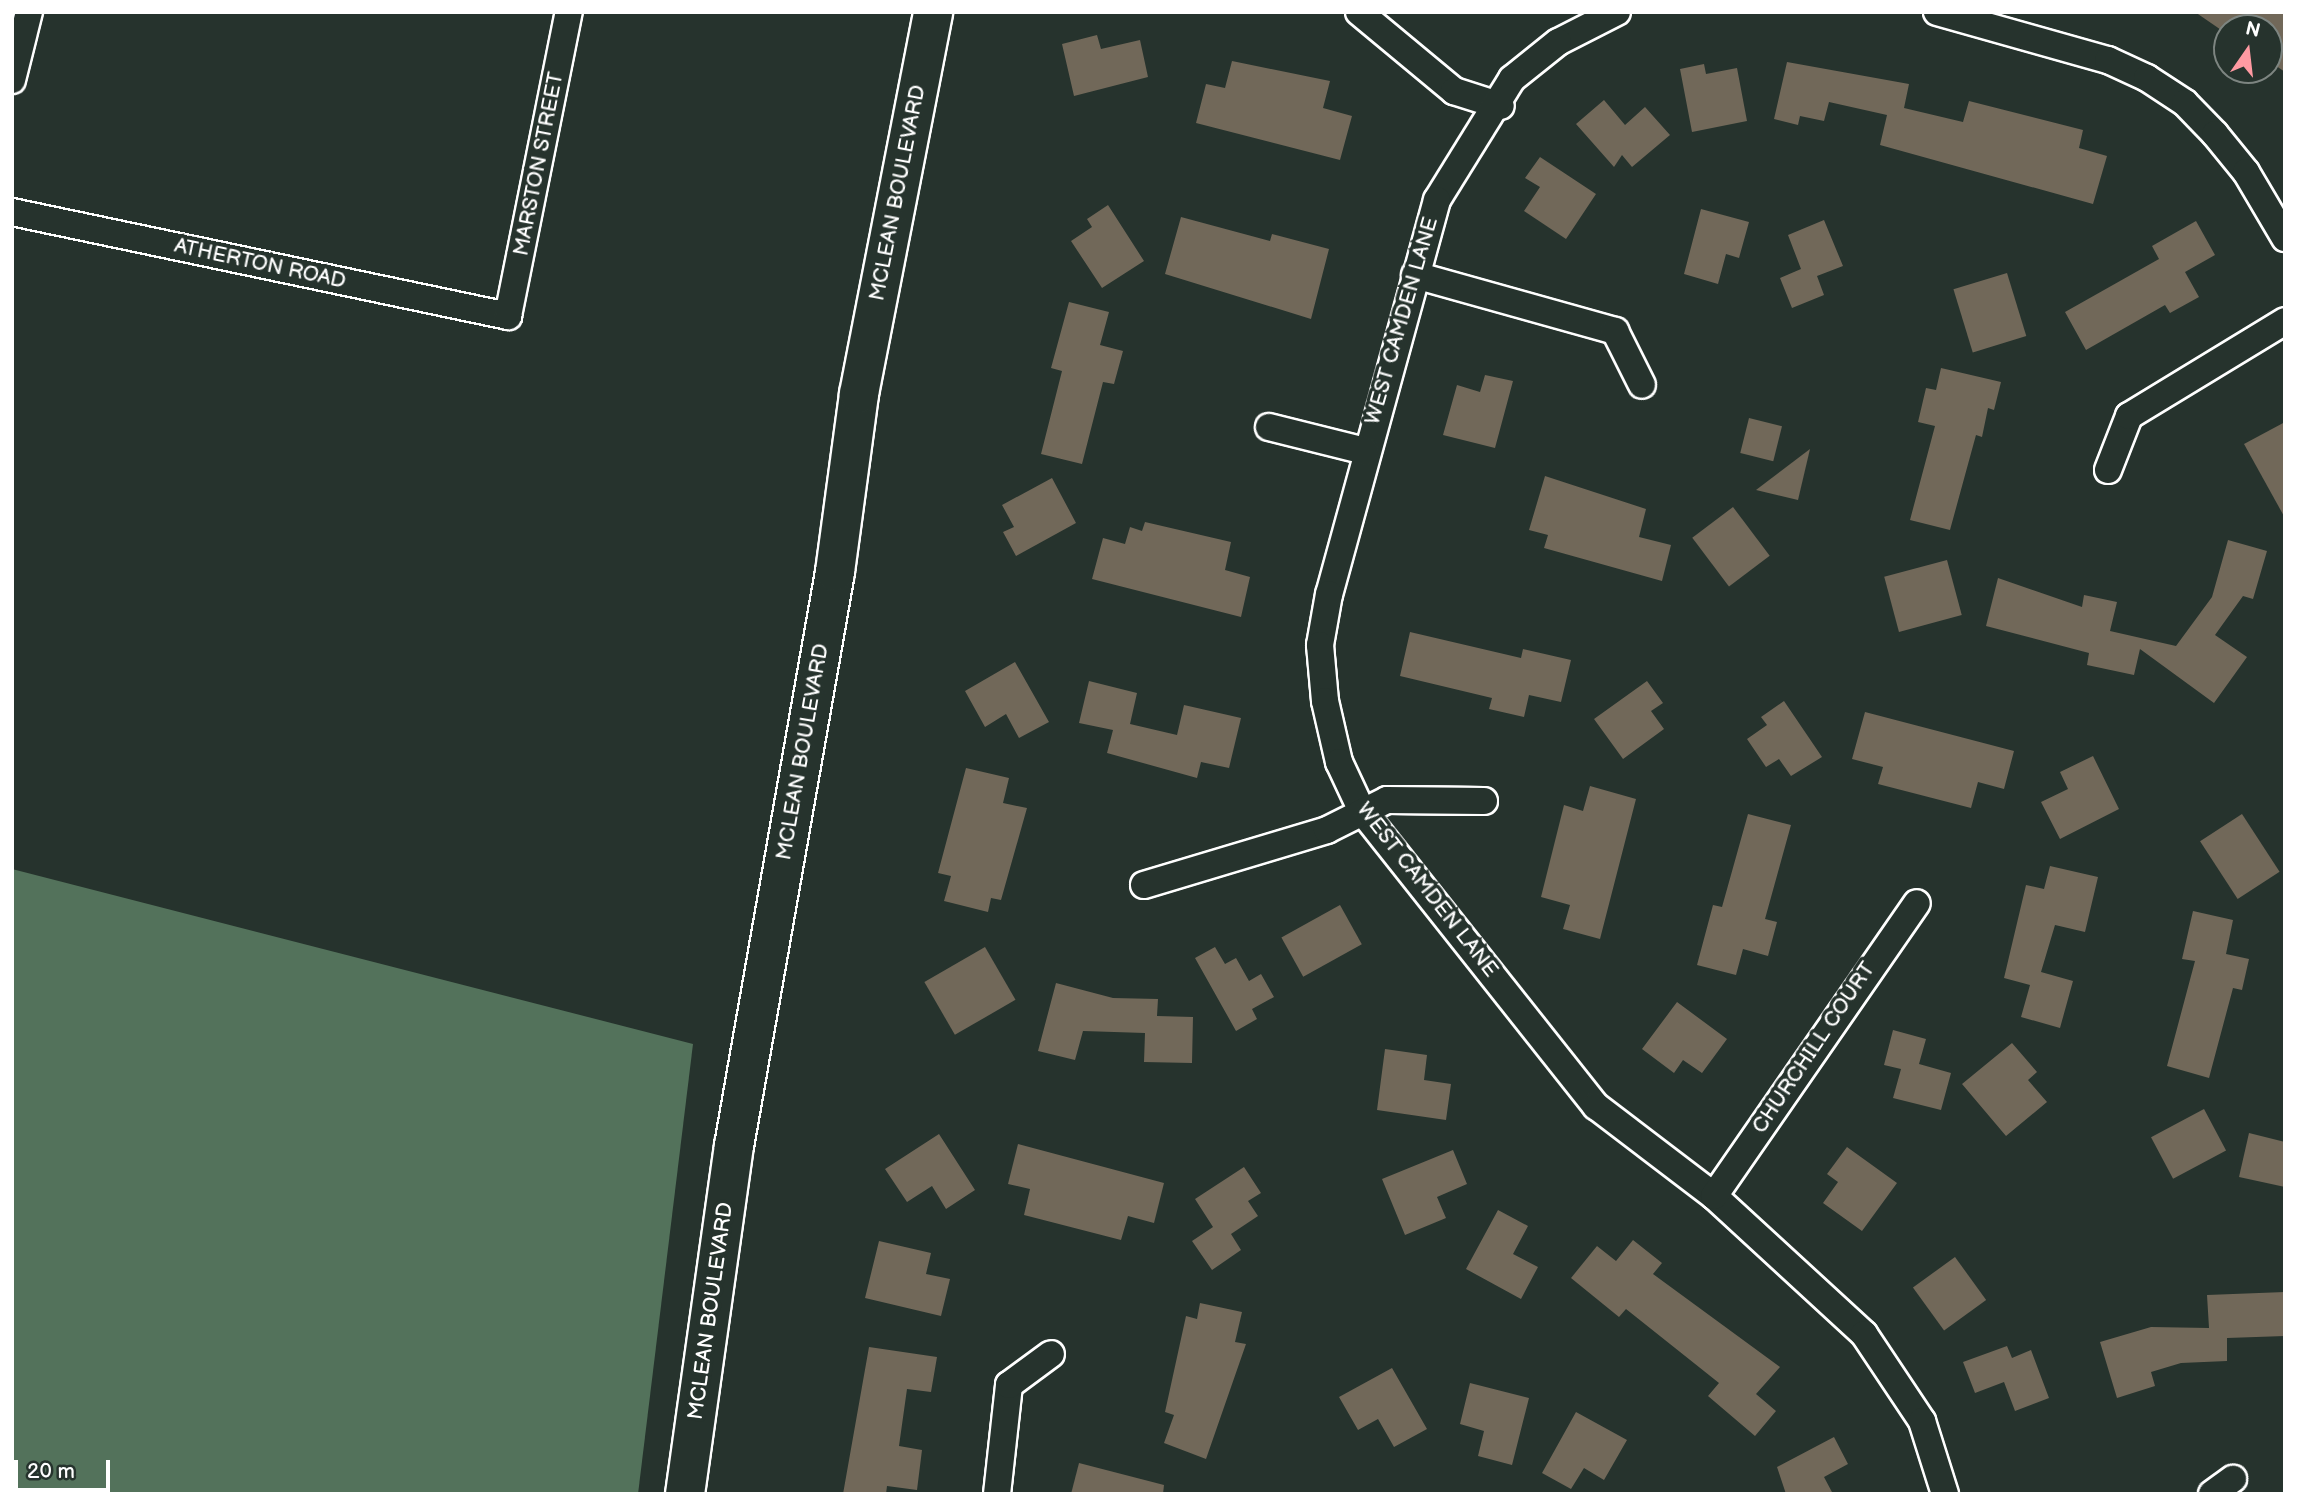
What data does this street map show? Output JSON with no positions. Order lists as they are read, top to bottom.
{
  "streets": {
    "main road": ["MCLEAN BOULEVARD"],
    "street": [
      "MARSTON STREET",
      "ATHERTON ROAD",
      "WEST CAMDEN LANE",
      "CHURCHILL COURT"
    ]
  },
  "crossings": [
    ["MARSTON STREET", "ATHERTON ROAD"],
    ["WEST CAMDEN LANE", "CHURCHILL COURT"]
  ],
  "scale_bar": "20 m",
  "north": "top"
}
